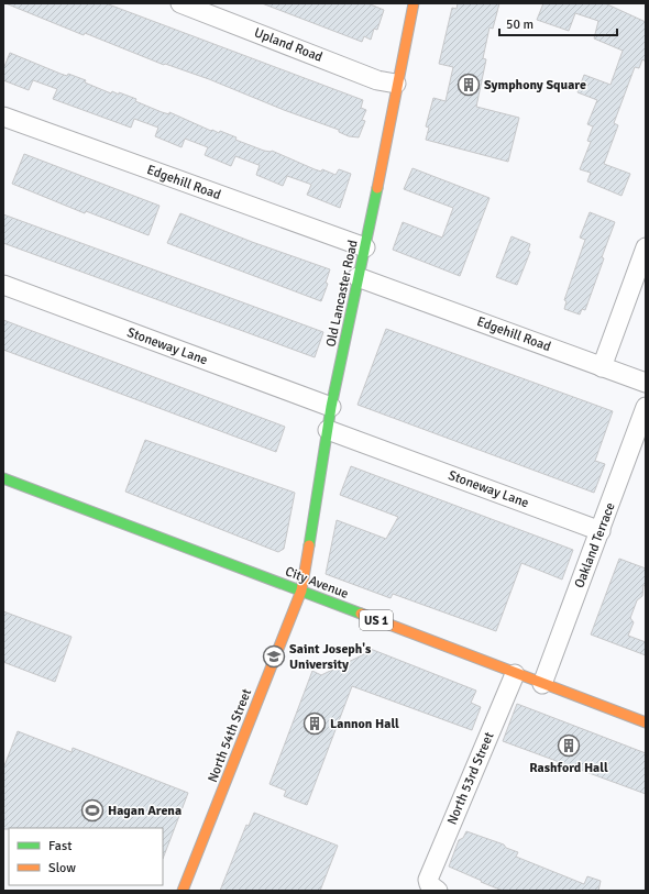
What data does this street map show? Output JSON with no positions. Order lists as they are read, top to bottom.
{
  "streets": {
    "main road": [
      "Old Lancaster Road",
      "City Avenue",
      "US 1",
      "North 54th Street"
    ],
    "street": [
      "Upland Road",
      "Edgehill Road",
      "Stoneway Lane",
      "Oakland Terrace",
      "North 53rd Street"
    ]
  },
  "crossings": [
    ["Upland Road", "Old Lancaster Road"],
    ["Edgehill Road", "Old Lancaster Road"],
    ["Old Lancaster Road", "Stoneway Lane"],
    ["Old Lancaster Road", "City Avenue"],
    ["Old Lancaster Road", "North 54th Street"],
    ["Stoneway Lane", "Oakland Terrace"],
    ["Oakland Terrace", "City Avenue"],
    ["City Avenue", "North 54th Street"],
    ["City Avenue", "North 53rd Street"]
  ],
  "places": {
    "building": ["Symphony Square", "Lannon Hall", "Rashford Hall"],
    "school or university": ["Saint Joseph's University"],
    "sports": ["Hagan Arena"]
  },
  "legend": ["Fast", "Slow"],
  "scale_bar": "50 m"
}
